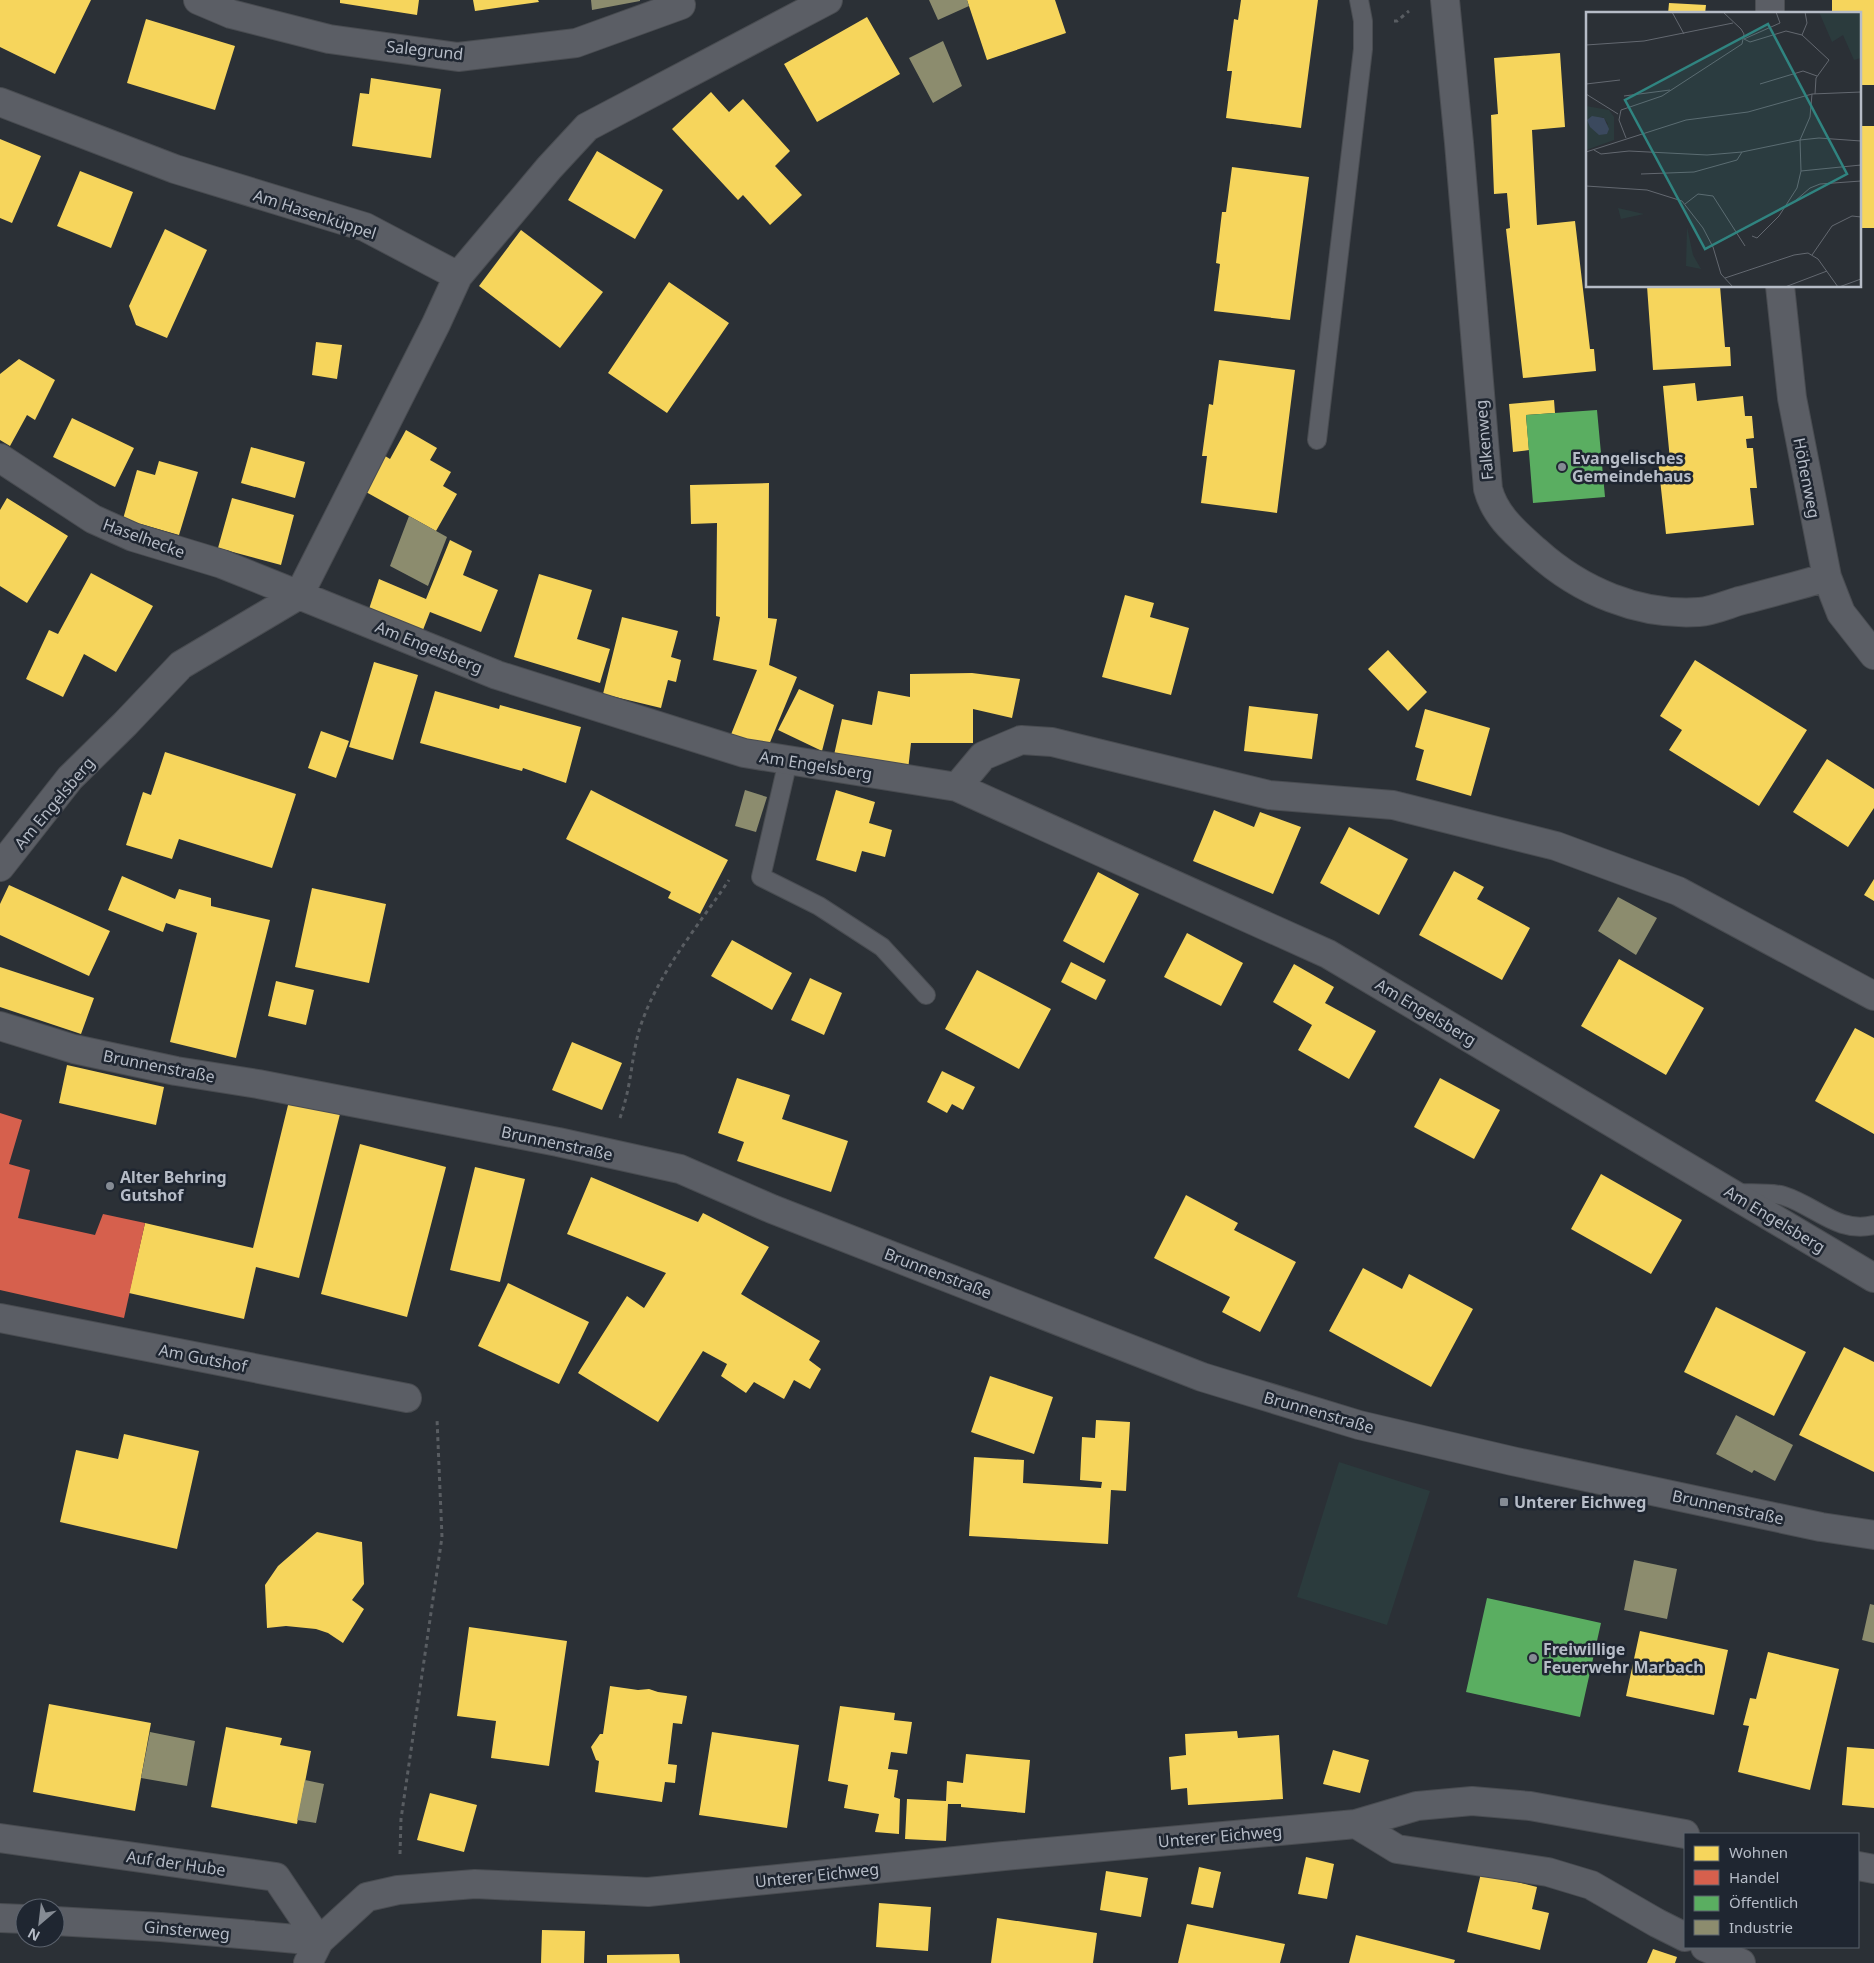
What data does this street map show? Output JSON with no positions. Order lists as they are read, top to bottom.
{
  "streets": {
    "street": [
      "Salegrund",
      "Am Hasenküppel",
      "Falkenweg",
      "Höhenweg",
      "Haselhecke",
      "Am Engelsberg",
      "Brunnenstraße",
      "Am Gutshof",
      "Unterer Eichweg",
      "Auf der Hube",
      "Ginsterweg"
    ]
  },
  "crossings": [
    ["Falkenweg", "Höhenweg"],
    ["Haselhecke", "Am Engelsberg"],
    ["Unterer Eichweg", "Auf der Hube"],
    ["Unterer Eichweg", "Ginsterweg"],
    ["Auf der Hube", "Ginsterweg"]
  ],
  "places": {
    "other": ["Evangelisches Gemeindehaus", "Alter Behring Gutshof", "Freiwillige Feuerwehr Marbach"],
    "transit": ["Unterer Eichweg"]
  },
  "legend": [
    "Wohnen",
    "Handel",
    "Öffentlich",
    "Industrie"
  ],
  "north": "bottom left"
}
